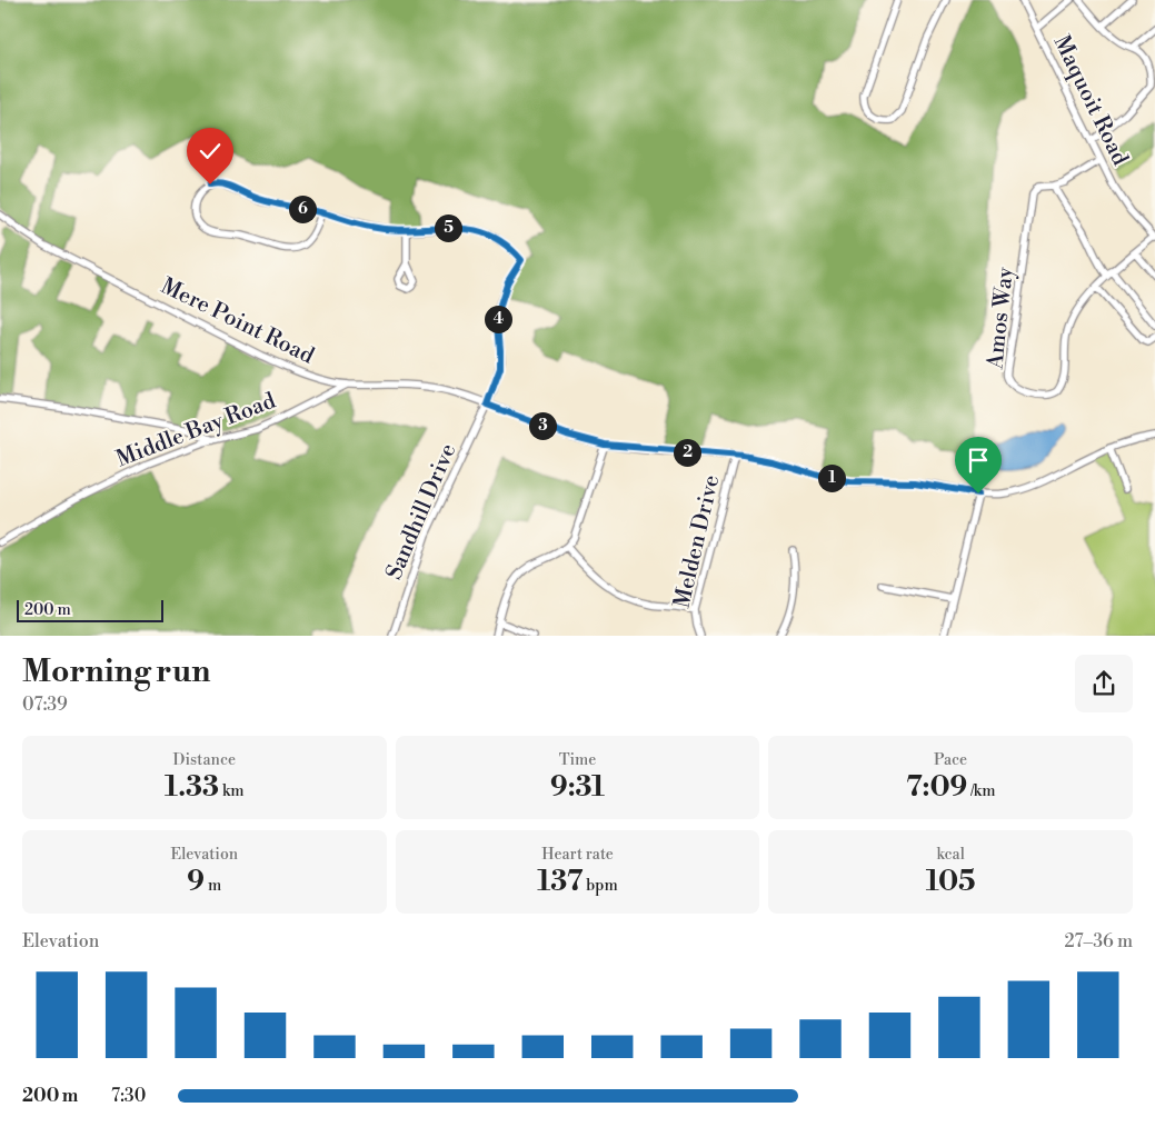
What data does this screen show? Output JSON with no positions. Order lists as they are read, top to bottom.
{
  "streets": {
    "street": [
      "Maquoit Road",
      "Amos Way",
      "Mere Point Road",
      "Middle Bay Road",
      "Sandhill Drive",
      "Melden Drive"
    ]
  },
  "crossings": [
    ["Maquoit Road", "Amos Way"],
    ["Mere Point Road", "Middle Bay Road"],
    ["Mere Point Road", "Sandhill Drive"],
    ["Mere Point Road", "Melden Drive"]
  ],
  "scale_bar": "200 m",
  "page": {
    "pins": [
      "6",
      "5",
      "4",
      "3",
      "2",
      "1"
    ],
    "scale": "200 m",
    "heading": ["Morning run", "07:39"],
    "stats": [
      ["Distance", "1.33 km"],
      ["Time", "9:31"],
      ["Pace", "7:09 /km"],
      ["Elevation", "9 m"],
      ["Heart rate", "137 bpm"],
      ["kcal", "105"]
    ],
    "chart": ["Elevation", "27–36 m"],
    "list": [
      {
        "name": "200 m",
        "note": "7:30"
      }
    ]
  }
}
